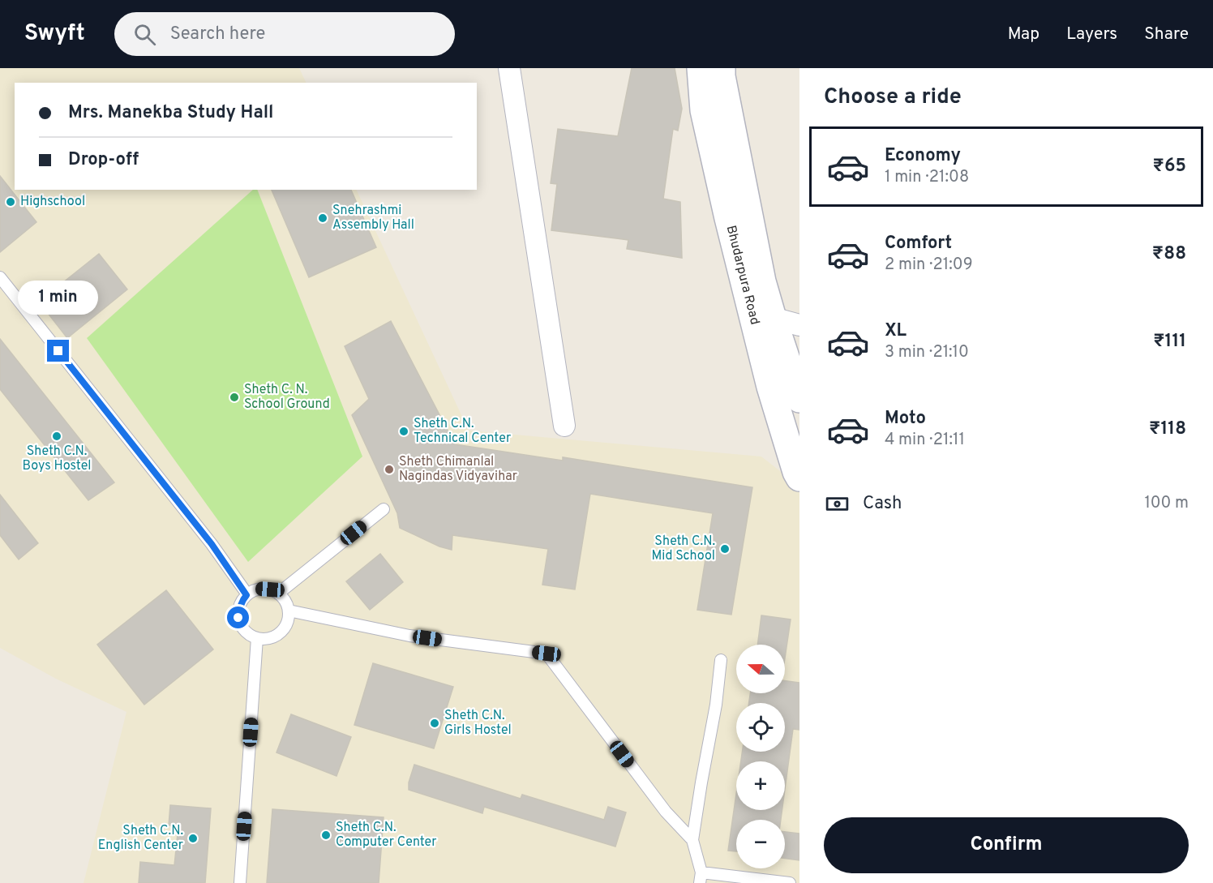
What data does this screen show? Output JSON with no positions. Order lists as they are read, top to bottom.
{
  "streets": {
    "street": ["Bhudarpura Road"]
  },
  "places": [
    "Highschool",
    "Snehrashmi Assembly Hall",
    "Sheth C. N. School Ground",
    "Sheth C.N. Technical Center",
    "Sheth C.N. Boys Hostel",
    "Sheth Chimanlal Nagindas Vidyavihar",
    "Sheth C.N. Mid School",
    "Sheth C.N. Girls Hostel",
    "Sheth C.N. Computer Center",
    "Sheth C.N. English Center"
  ],
  "north": "left",
  "page": {
    "header": "Swyft",
    "search": "Search here",
    "nav": ["Map", "Layers", "Share"],
    "heading": "Choose a ride",
    "banner": ["Mrs. Manekba Study Hall", "Drop-off"],
    "list": [
      {
        "name": "Economy",
        "note": "1 min · 21:08",
        "value": "₹65"
      },
      {
        "name": "Comfort",
        "note": "2 min · 21:09",
        "value": "₹88"
      },
      {
        "name": "XL",
        "note": "3 min · 21:10",
        "value": "₹111"
      },
      {
        "name": "Moto",
        "note": "4 min · 21:11",
        "value": "₹118"
      }
    ],
    "bubble": "1 min",
    "pay": ["Cash", "100 m"],
    "map_buttons": ["+", "−"],
    "buttons": "Confirm"
  }
}
